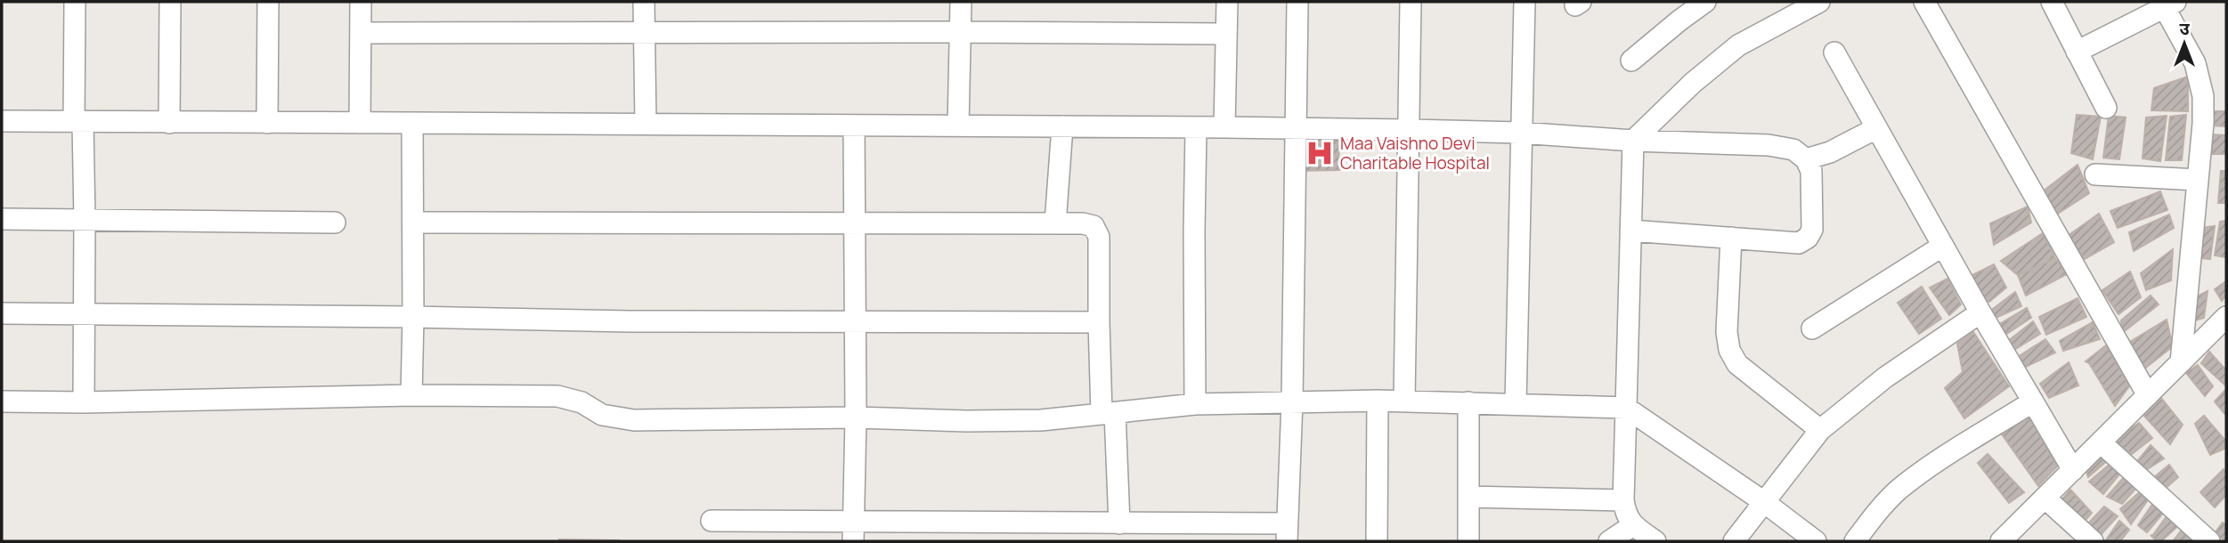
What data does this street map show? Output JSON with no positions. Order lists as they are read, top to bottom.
{
  "places": {
    "hospital": ["Maa Vaishno Devi Charitable Hospital"]
  },
  "north": "top"
}
